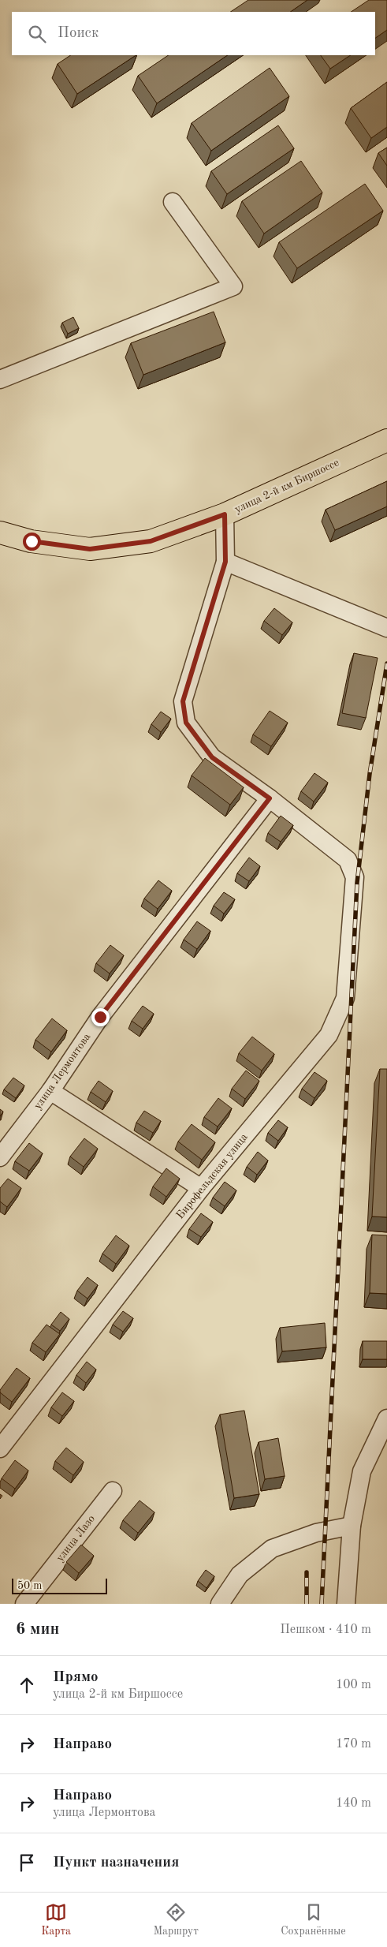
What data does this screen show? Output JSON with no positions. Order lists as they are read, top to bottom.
{
  "streets": {
    "main road": ["улица 2-й км Биршоссе"],
    "street": ["улица Лермонтова", "Бирофельдская улица", "улица Лазо"]
  },
  "crossings": [
    ["улица Лермонтова", "Бирофельдская улица"]
  ],
  "scale_bar": "50 m",
  "page": {
    "search": "Поиск",
    "scale": "50 m",
    "heading": ["6 мин", "Пешком · 410 m"],
    "list": [
      ["Прямо", "улица 2-й км Биршоссе", "100 m"],
      ["Направо", "170 m"],
      ["Направо", "улица Лермонтова", "140 m"],
      "Пункт назначения"
    ],
    "nav": ["Карта", "Маршрут", "Сохранённые"]
  }
}
